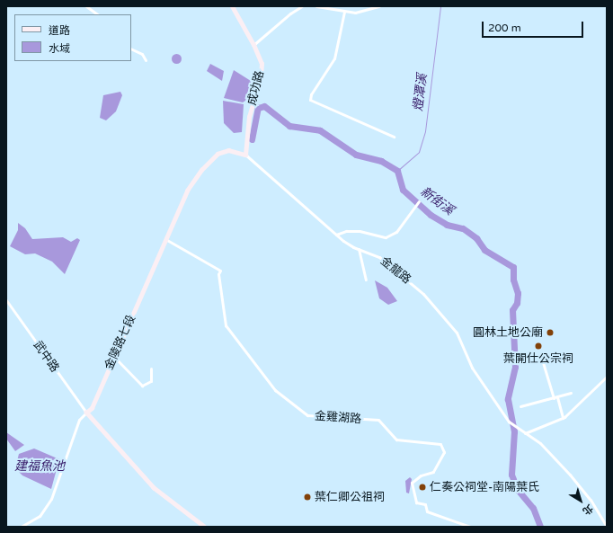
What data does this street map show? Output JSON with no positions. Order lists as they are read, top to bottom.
{
  "streets": {
    "street": [
      "成功路",
      "金龍路",
      "金陵路七段",
      "武中路",
      "金雞湖路"
    ]
  },
  "crossings": [
    ["成功路", "金龍路"],
    ["成功路", "金陵路七段"],
    ["金龍路", "金陵路七段"],
    ["金陵路七段", "武中路"],
    ["金陵路七段", "金雞湖路"]
  ],
  "water": ["燈潭溪", "新街溪", "建福魚池"],
  "places": [
    "圓林土地公廟",
    "葉開仕公宗祠",
    "仁奏公祠堂-南陽葉氏",
    "葉仁卿公祖祠"
  ],
  "legend": ["道路", "水域"],
  "scale_bar": "200 m",
  "north": "bottom right"
}
